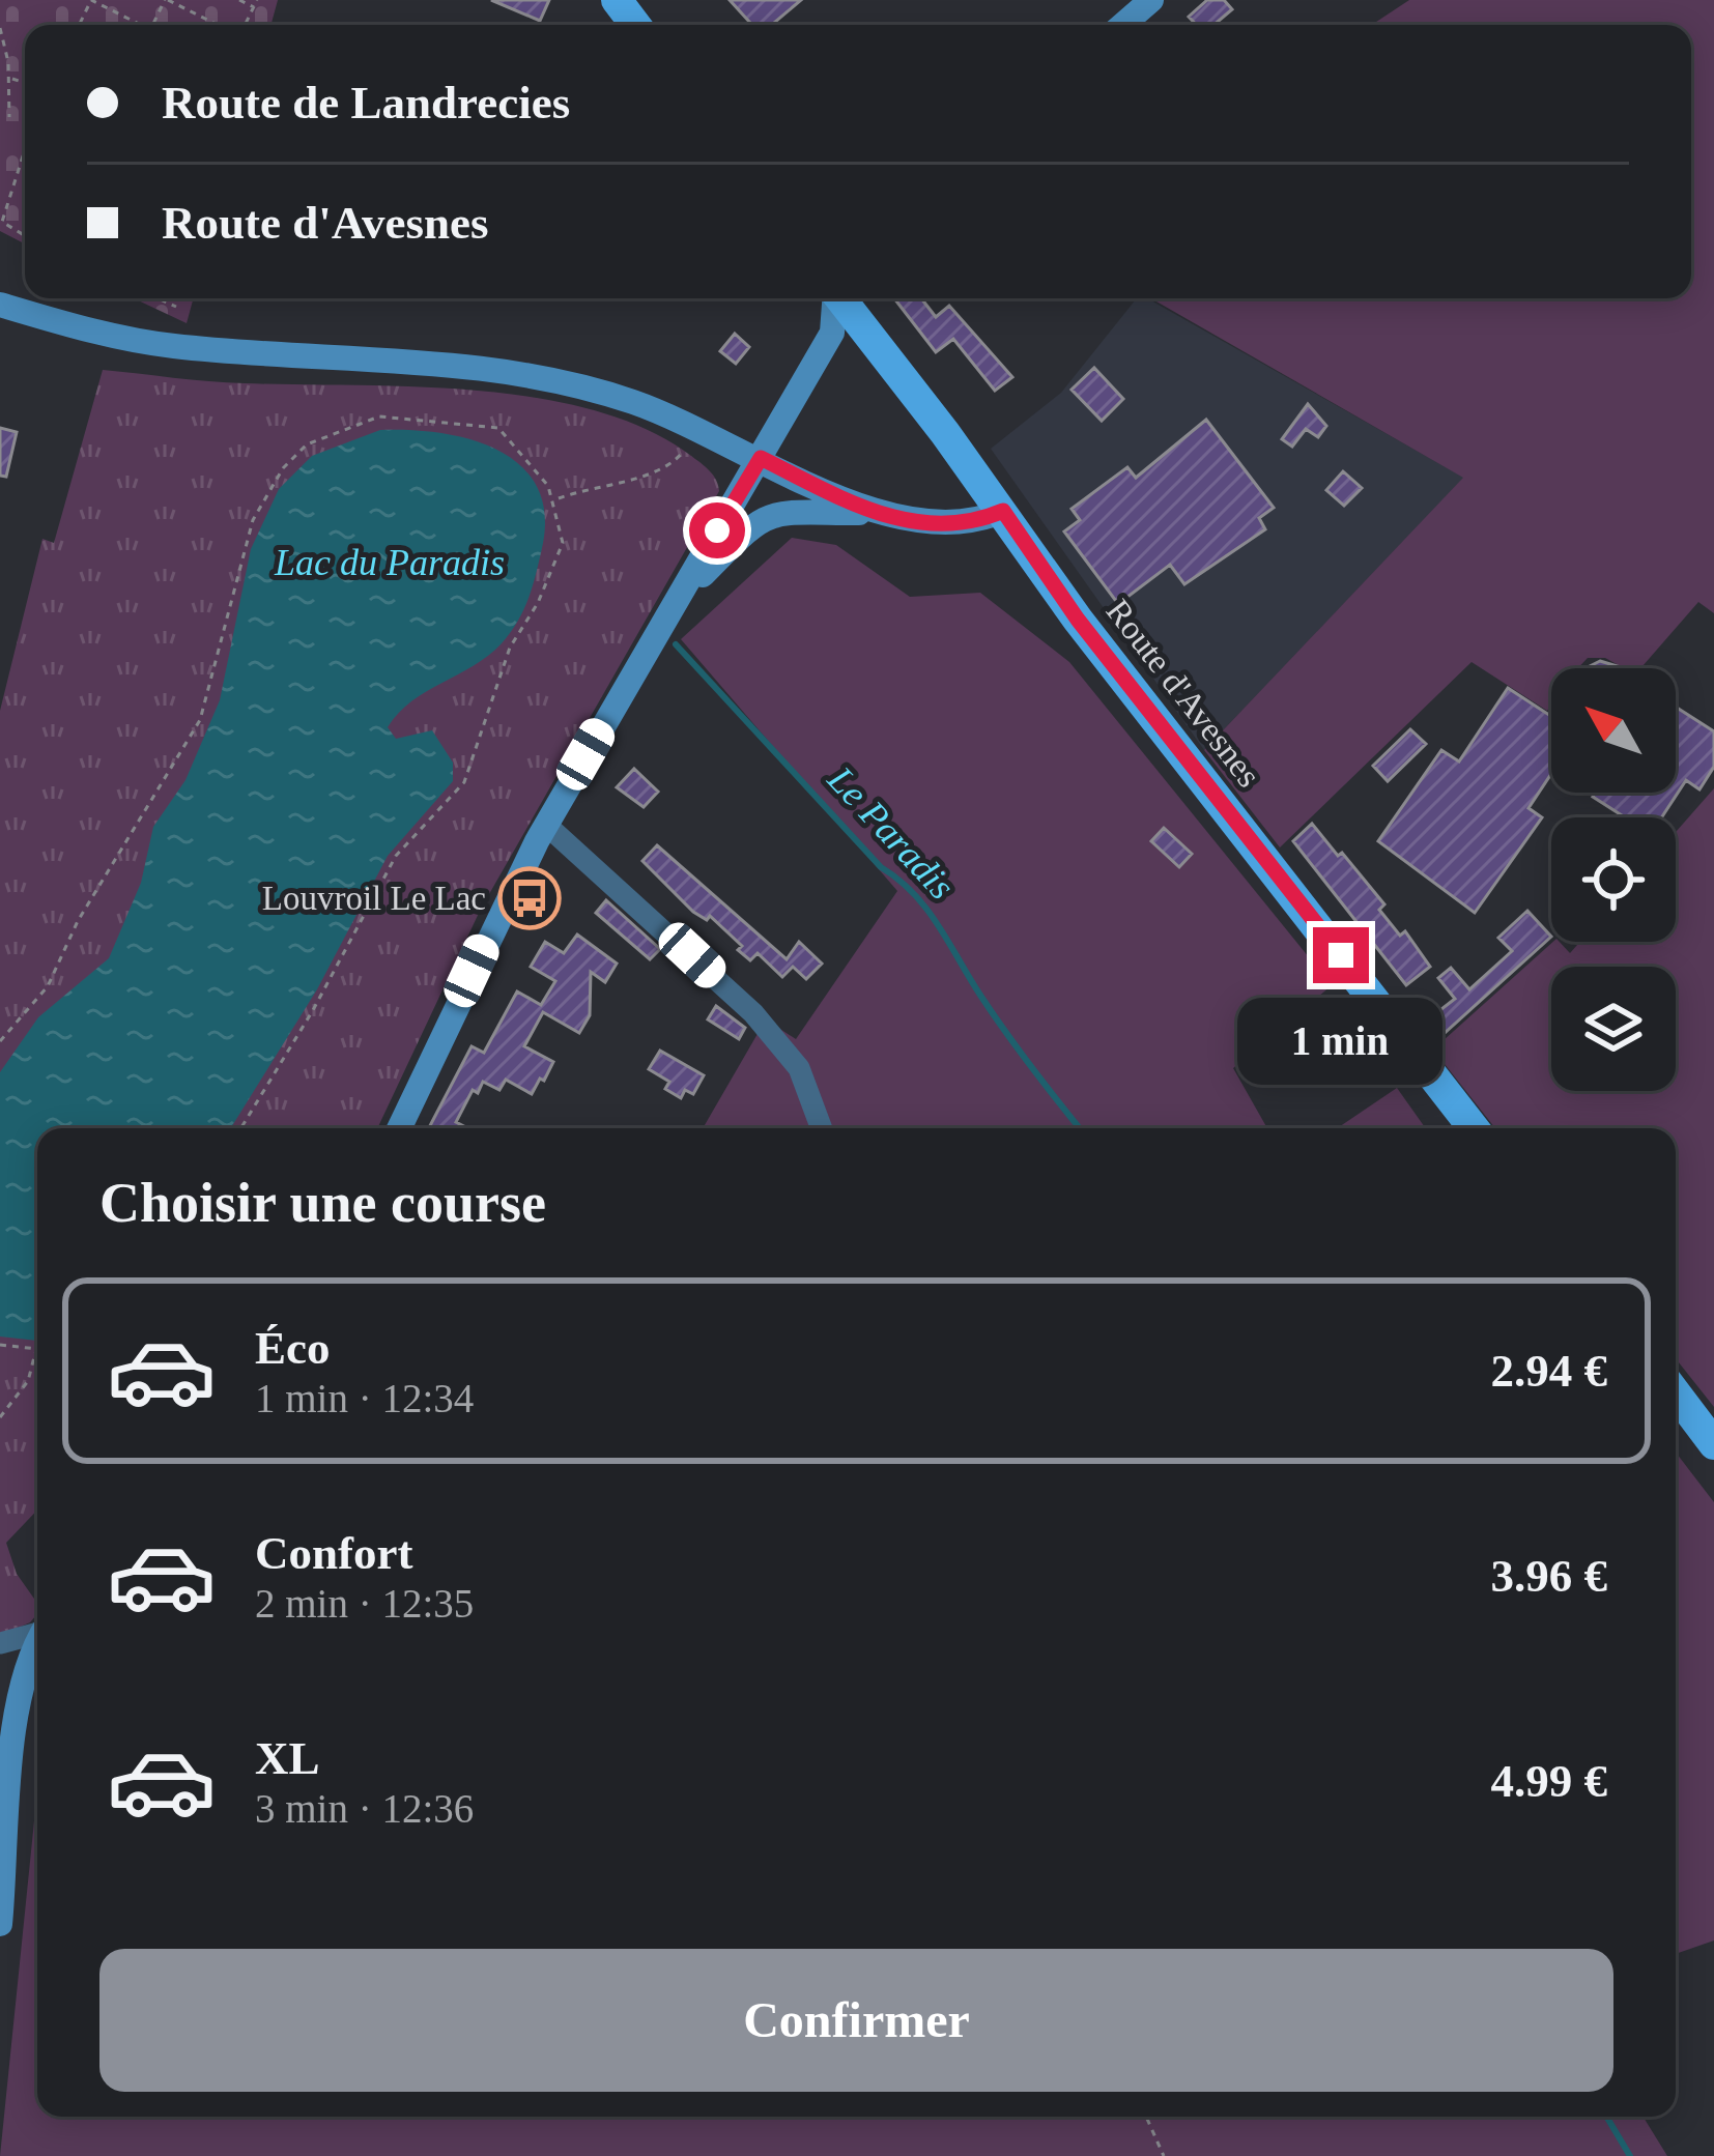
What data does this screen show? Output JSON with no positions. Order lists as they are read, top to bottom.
{
  "streets": {
    "main road": ["Route d'Avesnes"]
  },
  "water": ["Lac du Paradis", "Le Paradis"],
  "places": {
    "bus stop": ["Louvroil Le Lac"]
  },
  "north": "top left",
  "page": {
    "banner": ["Route de Landrecies", "Route d'Avesnes"],
    "bubble": "1 min",
    "heading": "Choisir une course",
    "list": [
      {
        "name": "Éco",
        "note": "1 min · 12:34",
        "value": "2.94 €"
      },
      {
        "name": "Confort",
        "note": "2 min · 12:35",
        "value": "3.96 €"
      },
      {
        "name": "XL",
        "note": "3 min · 12:36",
        "value": "4.99 €"
      }
    ],
    "buttons": "Confirmer"
  }
}
